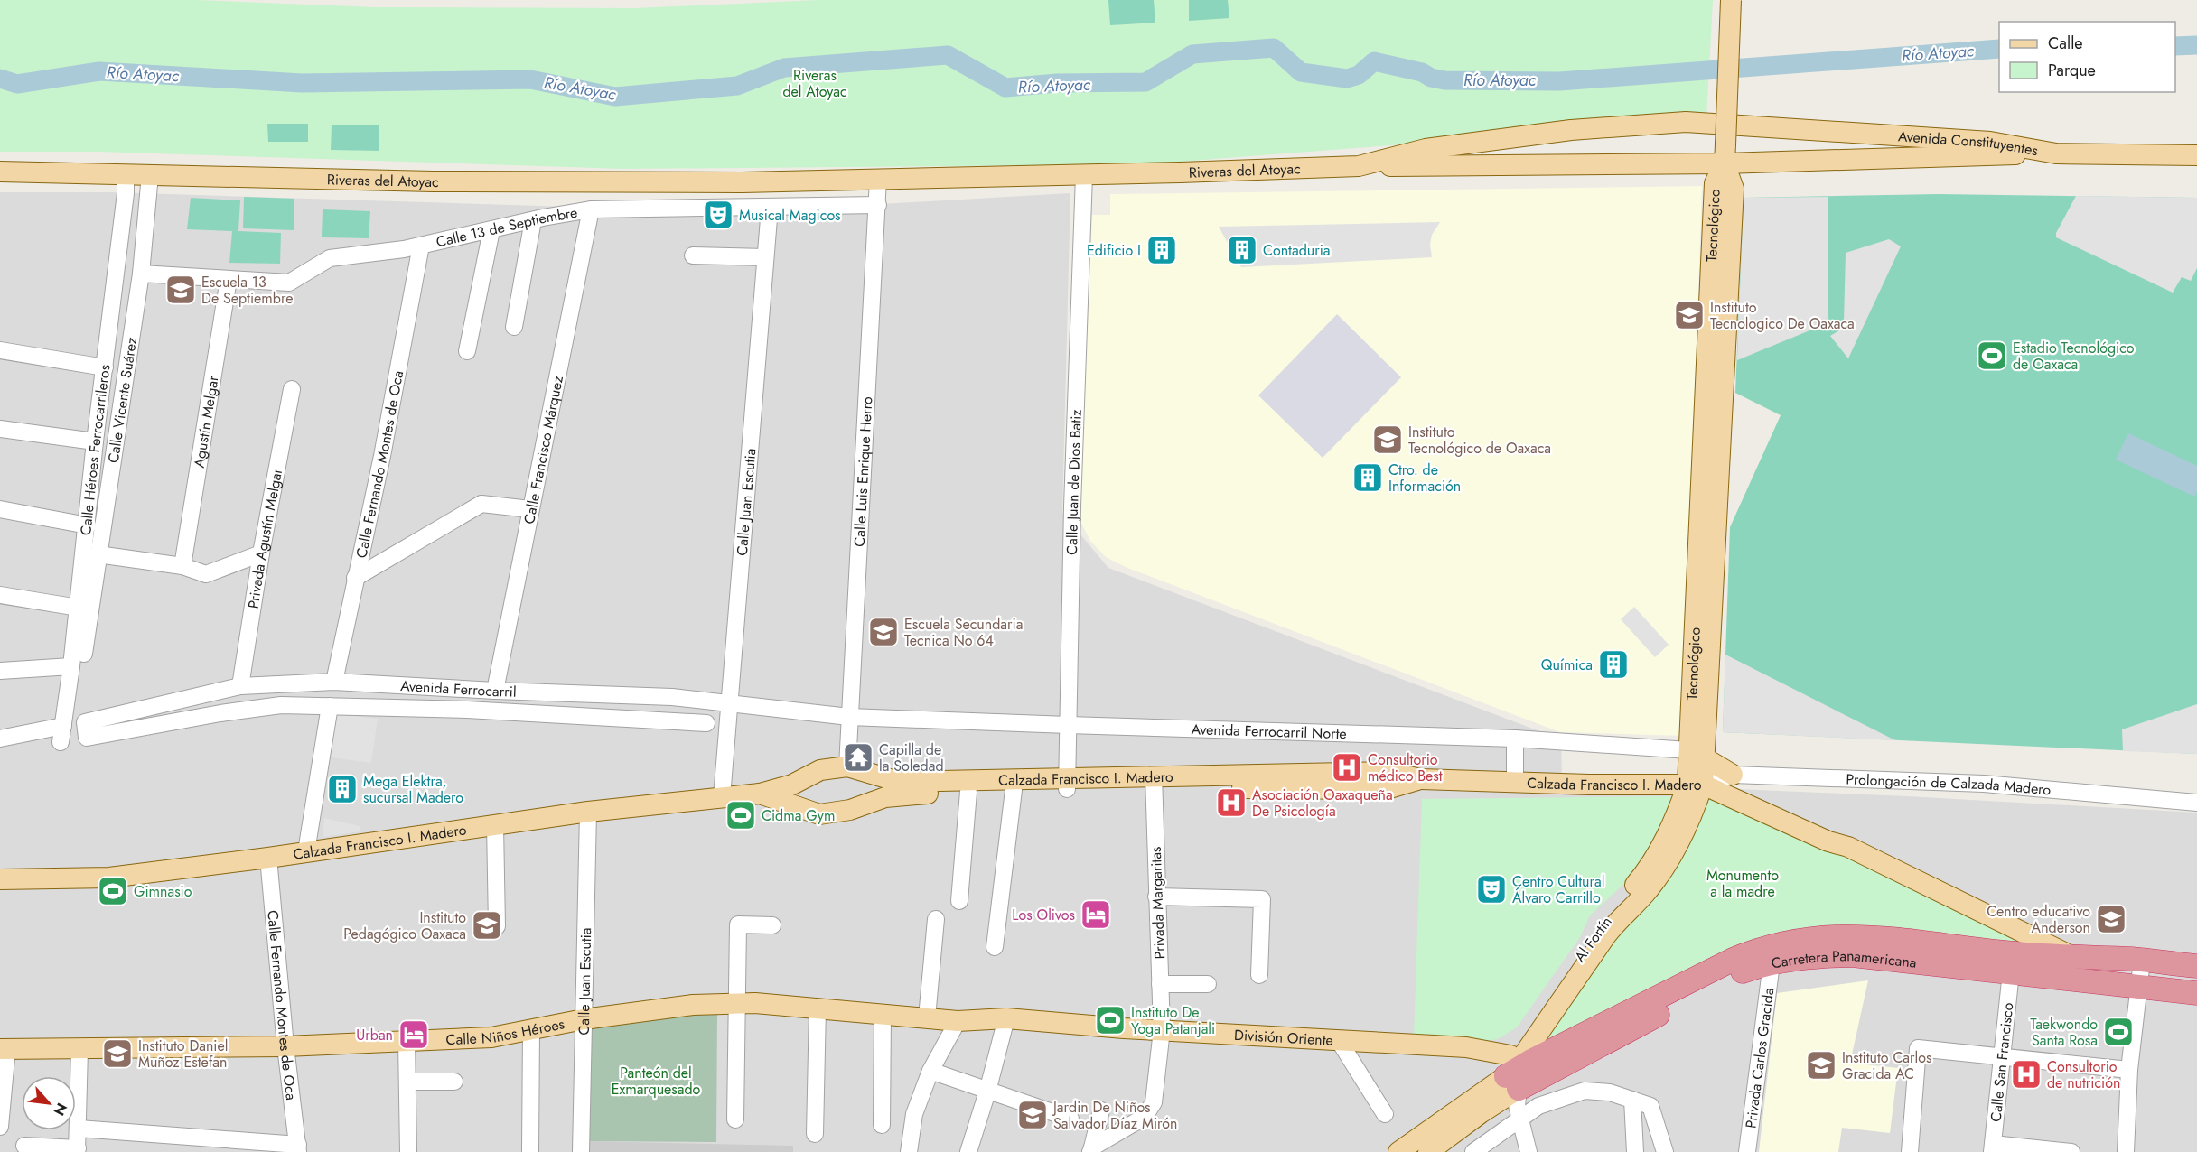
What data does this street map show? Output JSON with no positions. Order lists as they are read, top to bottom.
{
  "streets": {
    "highway": ["Carretera Panamericana"],
    "main road": [
      "Avenida Constituyentes",
      "Riveras del Atoyac",
      "Tecnológico",
      "Calzada Francisco I. Madero",
      "Al Fortín",
      "Calle Niños Héroes",
      "División Oriente"
    ],
    "street": [
      "Calle 13 de Septiembre",
      "Calle Vicente Suárez",
      "Agustín Melgar",
      "Calle Héroes Ferrocarrileros",
      "Calle Francisco Márquez",
      "Calle Fernando Montes de Oca",
      "Calle Luis Enrique Herro",
      "Calle Juan de Dios Batiz",
      "Calle Juan Escutia",
      "Privada Agustín Melgar",
      "Avenida Ferrocarril",
      "Avenida Ferrocarril Norte",
      "Prolongación de Calzada Madero",
      "Privada Margaritas",
      "Privada Carlos Gracida",
      "Calle San Francisco"
    ]
  },
  "crossings": [
    ["Avenida Constituyentes", "Riveras del Atoyac"],
    ["Riveras del Atoyac", "Calle Vicente Suárez"],
    ["Riveras del Atoyac", "Calle Héroes Ferrocarrileros"],
    ["Riveras del Atoyac", "Calle Luis Enrique Herro"],
    ["Riveras del Atoyac", "Calle Juan de Dios Batiz"],
    ["Tecnológico", "Avenida Ferrocarril Norte"],
    ["Tecnológico", "Calzada Francisco I. Madero"],
    ["Tecnológico", "Prolongación de Calzada Madero"],
    ["Tecnológico", "Al Fortín"],
    ["Calle 13 de Septiembre", "Calle Vicente Suárez"],
    ["Calle 13 de Septiembre", "Agustín Melgar"],
    ["Calle 13 de Septiembre", "Calle Francisco Márquez"],
    ["Calle 13 de Septiembre", "Calle Fernando Montes de Oca"],
    ["Calle 13 de Septiembre", "Calle Luis Enrique Herro"],
    ["Calle 13 de Septiembre", "Calle Juan Escutia"],
    ["Calle Francisco Márquez", "Avenida Ferrocarril"],
    ["Calle Fernando Montes de Oca", "Avenida Ferrocarril"],
    ["Calle Fernando Montes de Oca", "Calzada Francisco I. Madero"],
    ["Calle Fernando Montes de Oca", "Calle Niños Héroes"],
    ["Calle Luis Enrique Herro", "Avenida Ferrocarril"],
    ["Calle Luis Enrique Herro", "Avenida Ferrocarril Norte"],
    ["Calle Luis Enrique Herro", "Calzada Francisco I. Madero"],
    ["Calle Juan de Dios Batiz", "Avenida Ferrocarril Norte"],
    ["Calle Juan de Dios Batiz", "Calzada Francisco I. Madero"],
    ["Calle Juan Escutia", "Avenida Ferrocarril"],
    ["Calle Juan Escutia", "Calzada Francisco I. Madero"],
    ["Calle Juan Escutia", "Calle Niños Héroes"],
    ["Privada Agustín Melgar", "Avenida Ferrocarril"],
    ["Avenida Ferrocarril", "Avenida Ferrocarril Norte"],
    ["Calzada Francisco I. Madero", "Prolongación de Calzada Madero"],
    ["Calzada Francisco I. Madero", "Privada Margaritas"],
    ["Calzada Francisco I. Madero", "Al Fortín"],
    ["Calzada Francisco I. Madero", "Carretera Panamericana"],
    ["Prolongación de Calzada Madero", "Al Fortín"],
    ["Privada Margaritas", "División Oriente"],
    ["Al Fortín", "Carretera Panamericana"],
    ["Al Fortín", "División Oriente"],
    ["Carretera Panamericana", "División Oriente"],
    ["Carretera Panamericana", "Privada Carlos Gracida"],
    ["Carretera Panamericana", "Calle San Francisco"],
    ["Calle Niños Héroes", "División Oriente"]
  ],
  "water": ["Río Atoyac"],
  "parks": ["Riveras del Atoyac", "Monumento a la madre", "Panteón del Exmarquesado"],
  "places": {
    "theatre": ["Musical Magicos", "Centro Cultural Álvaro Carrillo"],
    "building": [
      "Edificio I",
      "Contaduria",
      "Ctro. de Información",
      "Química",
      "Mega Elektra, sucursal Madero"
    ],
    "school or university": [
      "Escuela 13 De Septiembre",
      "Instituto Tecnologico De Oaxaca",
      "Instituto Tecnológico de Oaxaca",
      "Escuela Secundaria Tecnica No 64",
      "Centro educativo Anderson",
      "Instituto Pedagógico Oaxaca",
      "Instituto Daniel Muñoz Estefan",
      "Instituto Carlos Gracida AC",
      "Jardin De Niños Salvador Díaz Mirón"
    ],
    "sports": [
      "Estadio Tecnológico de Oaxaca",
      "Cidma Gym",
      "Gimnasio",
      "Instituto De Yoga Patanjali",
      "Taekwondo Santa Rosa"
    ],
    "temple": ["Capilla de la Soledad"],
    "hospital": ["Consultorio médico Best", "Asociación Oaxaqueña De Psicología", "Consultorio de nutrición"],
    "hotel": ["Los Olivos", "Urban"]
  },
  "legend": ["Calle", "Parque"],
  "north": "bottom right"
}
